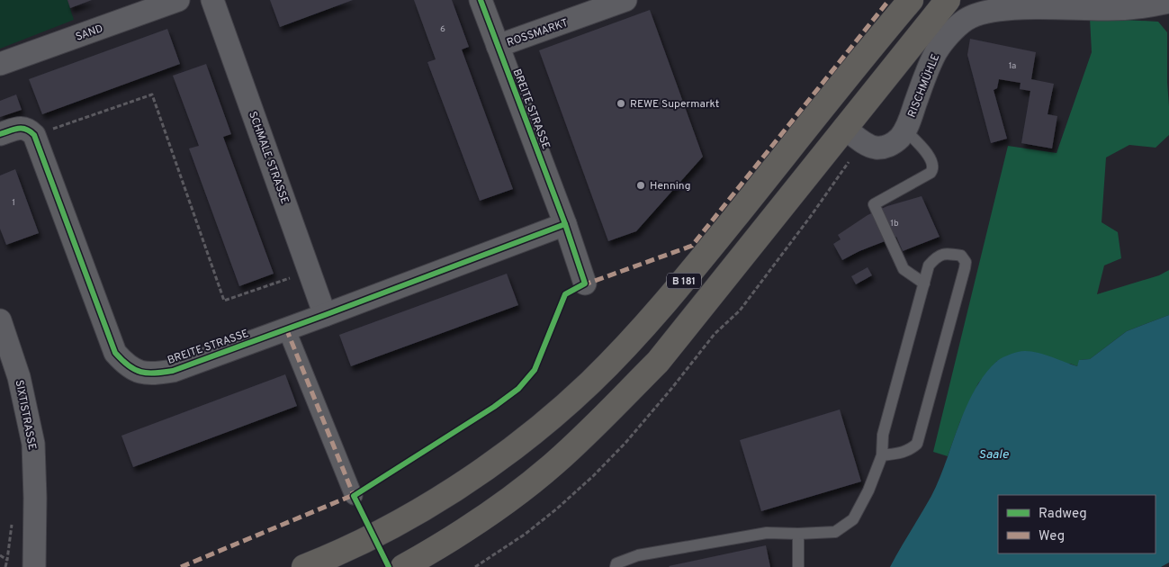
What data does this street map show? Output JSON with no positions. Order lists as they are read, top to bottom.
{
  "streets": {
    "main road": ["B 181"],
    "street": [
      "SAND",
      "ROSSMARKT",
      "RISCHMÜHLE",
      "BREITE STRASSE",
      "SCHMALE STRASSE",
      "SIXTISTRASSE"
    ]
  },
  "crossings": [
    ["ROSSMARKT", "BREITE STRASSE"],
    ["RISCHMÜHLE", "B 181"],
    ["BREITE STRASSE", "SCHMALE STRASSE"]
  ],
  "water": ["Saale"],
  "places": ["REWE Supermarkt", "Henning"],
  "house_numbers": [
    "6",
    "1a",
    "1",
    "1b"
  ],
  "legend": ["Radweg", "Weg"]
}
